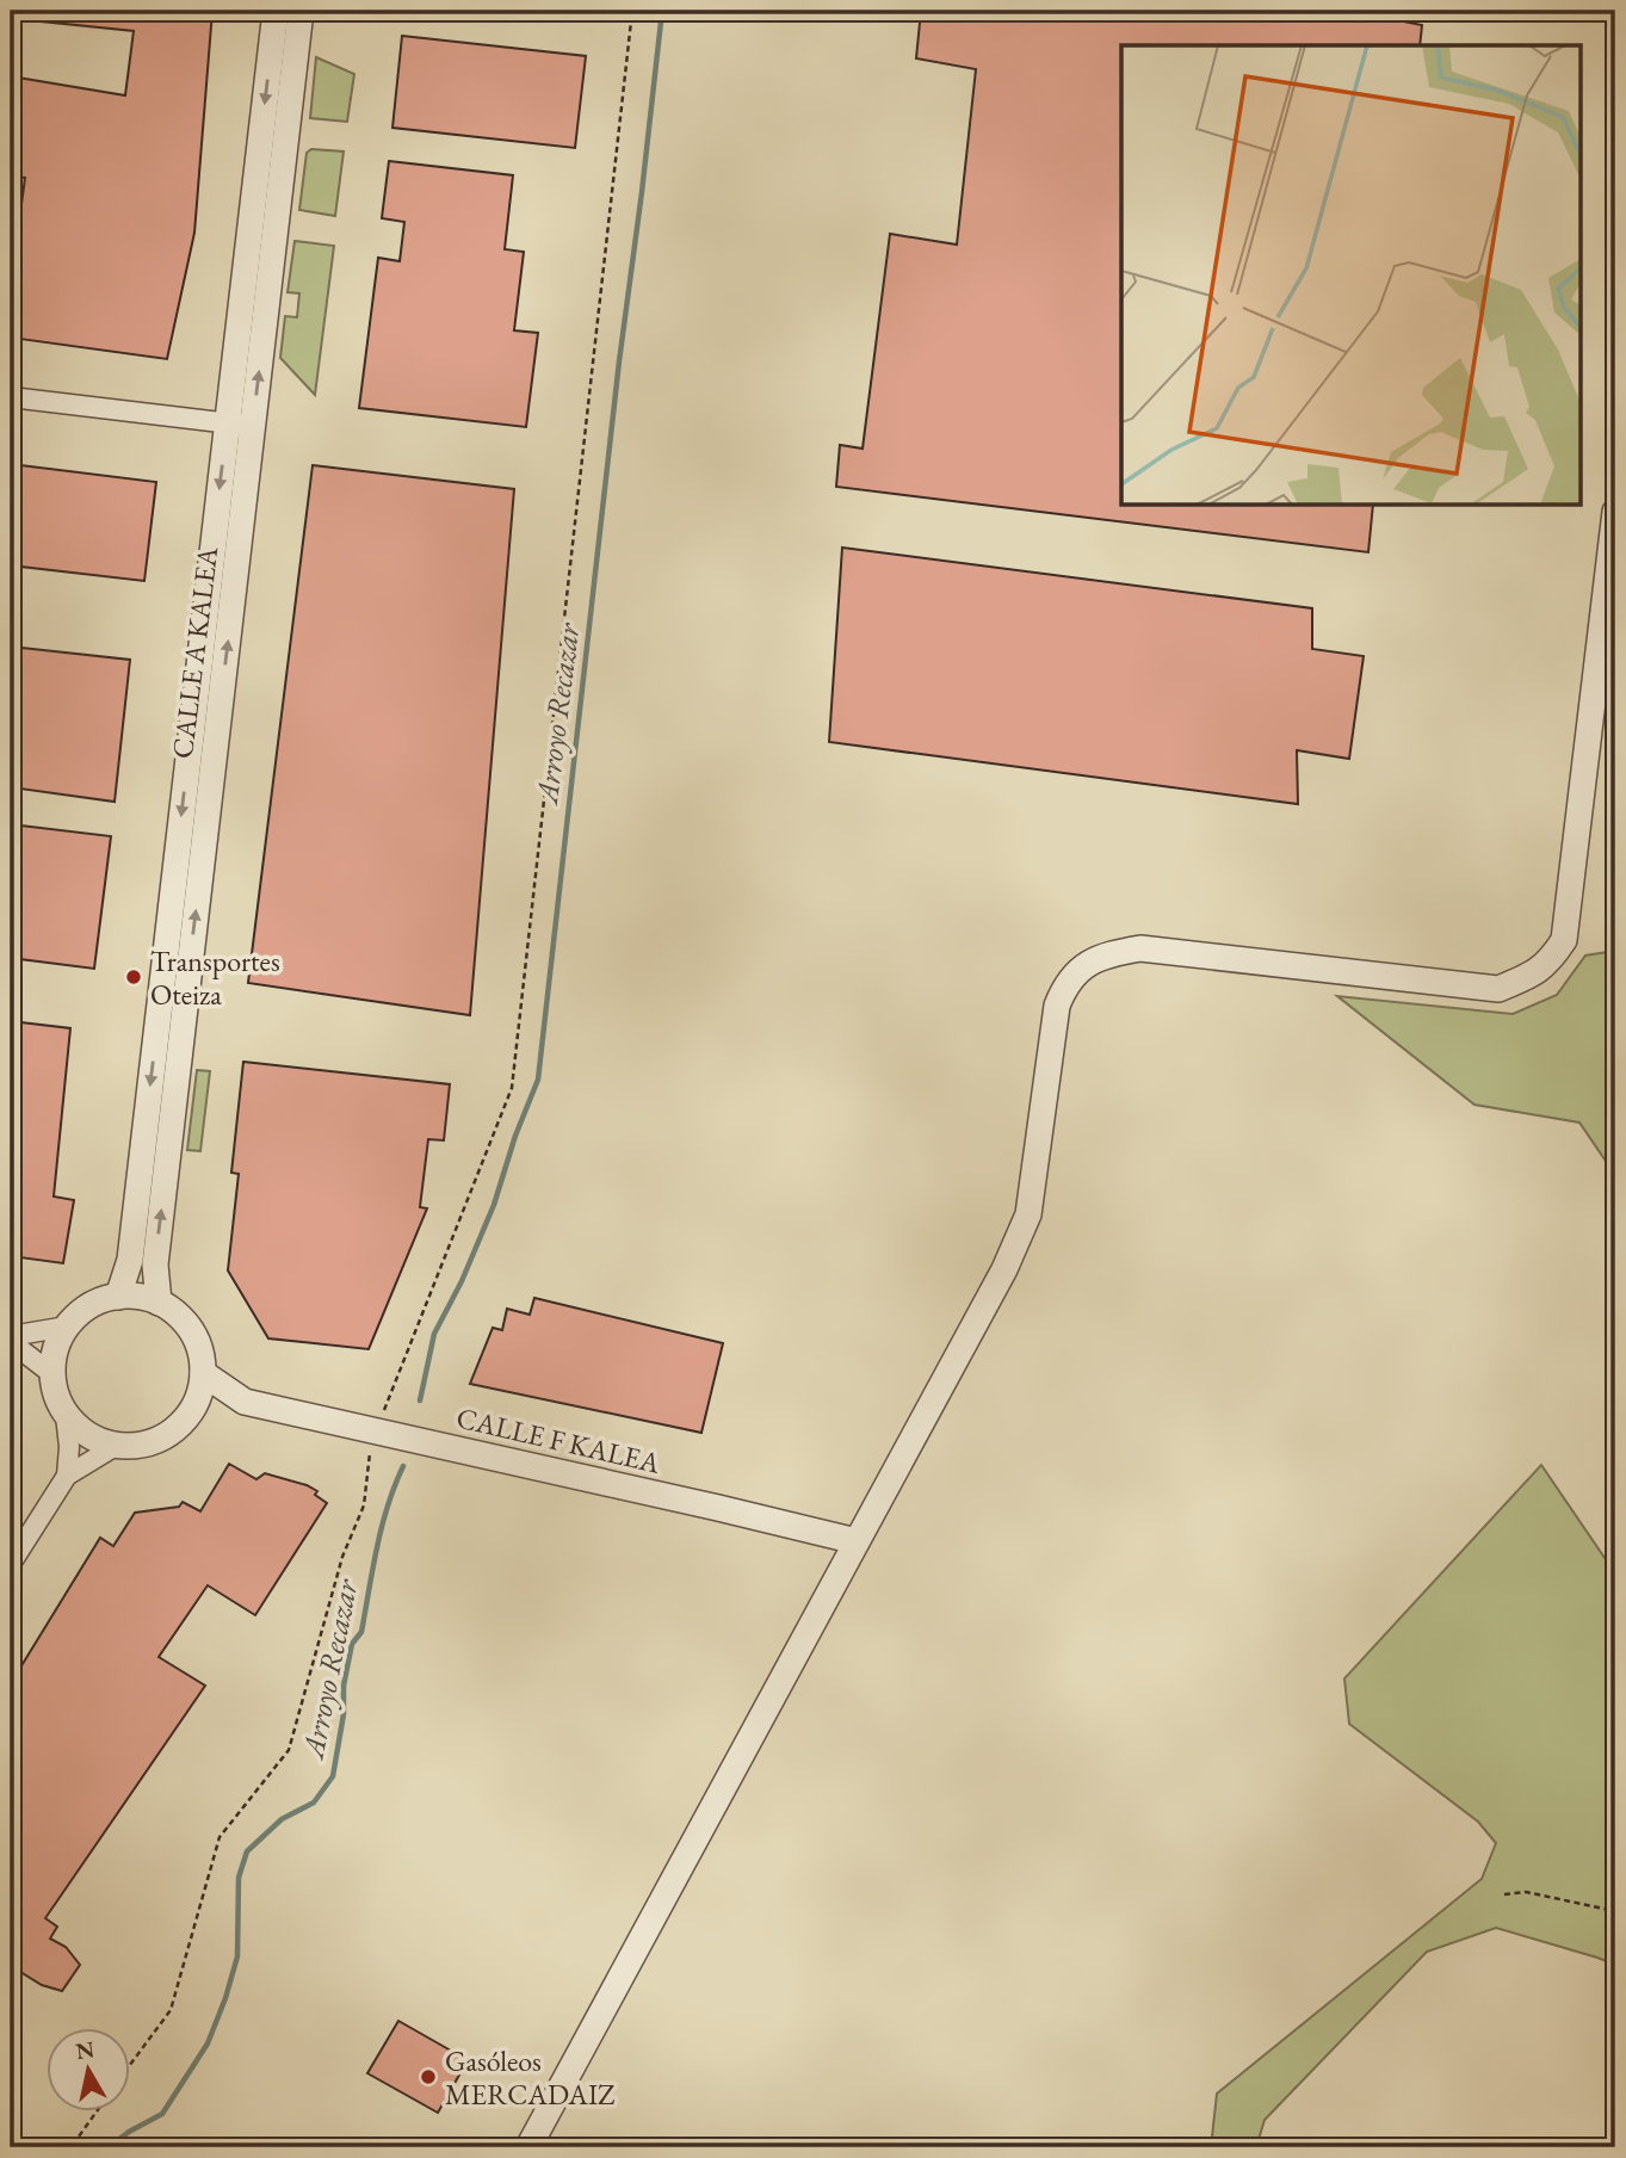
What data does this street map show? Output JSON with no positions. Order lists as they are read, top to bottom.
{
  "streets": {
    "street": ["CALLE A KALEA", "CALLE F KALEA"]
  },
  "crossings": [
    ["CALLE A KALEA", "CALLE F KALEA"]
  ],
  "water": ["Arroyo Recazar"],
  "places": ["Transportes Oteiza", "Gasóleos MERCADAIZ"],
  "north": "top"
}
